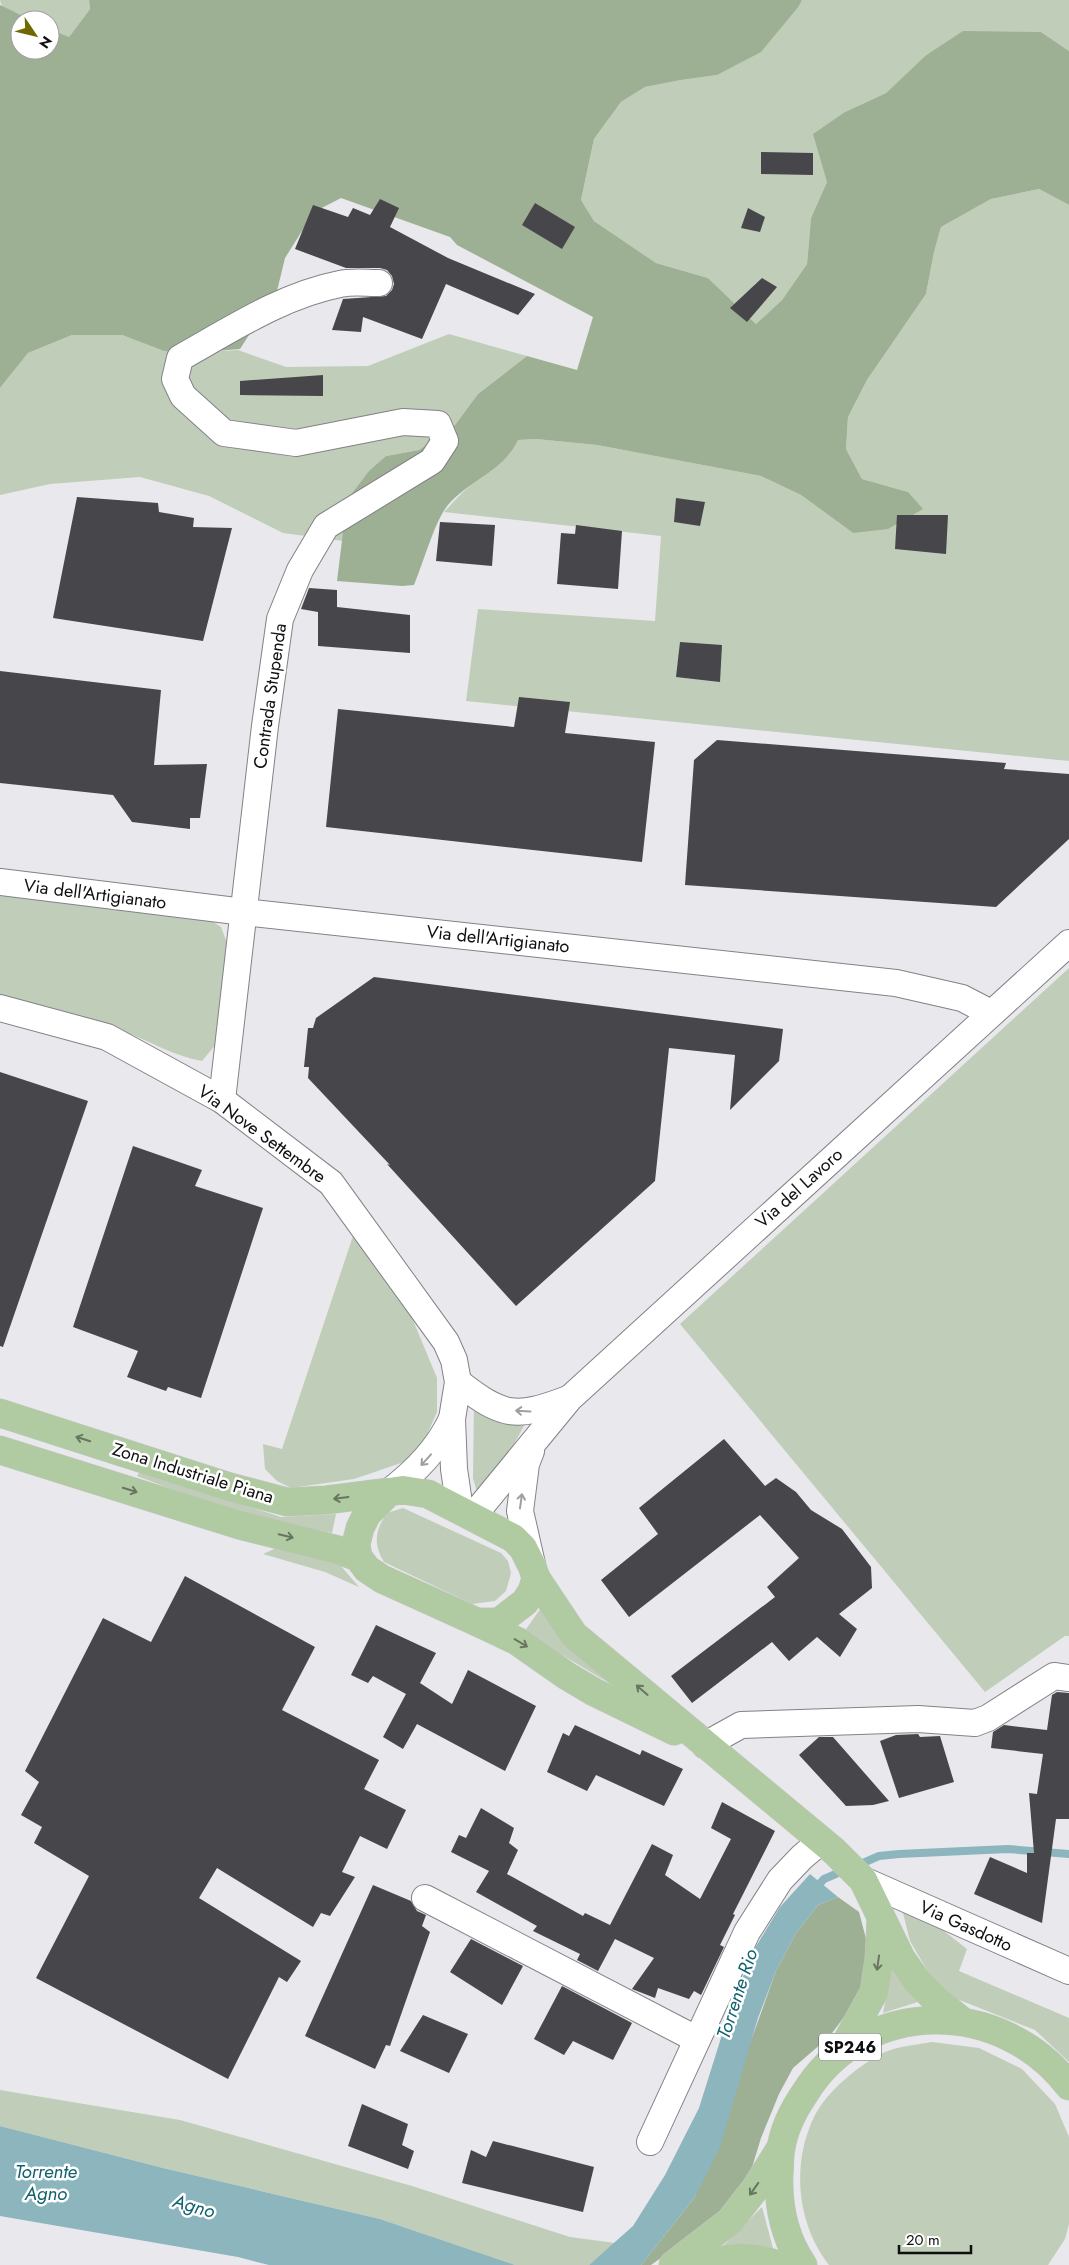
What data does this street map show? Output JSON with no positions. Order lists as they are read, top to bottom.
{
  "streets": {
    "main road": ["Zona Industriale Piana", "SP246"],
    "street": [
      "Contrada Stupenda",
      "Via dell'Artigianato",
      "Via Nove Settembre",
      "Via del Lavoro",
      "Via Gasdotto"
    ]
  },
  "crossings": [
    ["Contrada Stupenda", "Via dell'Artigianato"],
    ["Via dell'Artigianato", "Via del Lavoro"],
    ["Via Nove Settembre", "Via del Lavoro"],
    ["Via Nove Settembre", "Zona Industriale Piana"],
    ["Via del Lavoro", "Zona Industriale Piana"]
  ],
  "water": ["Torrente Rio", "Torrente Agno", "Agno"],
  "scale_bar": "20 m",
  "north": "bottom right"
}
